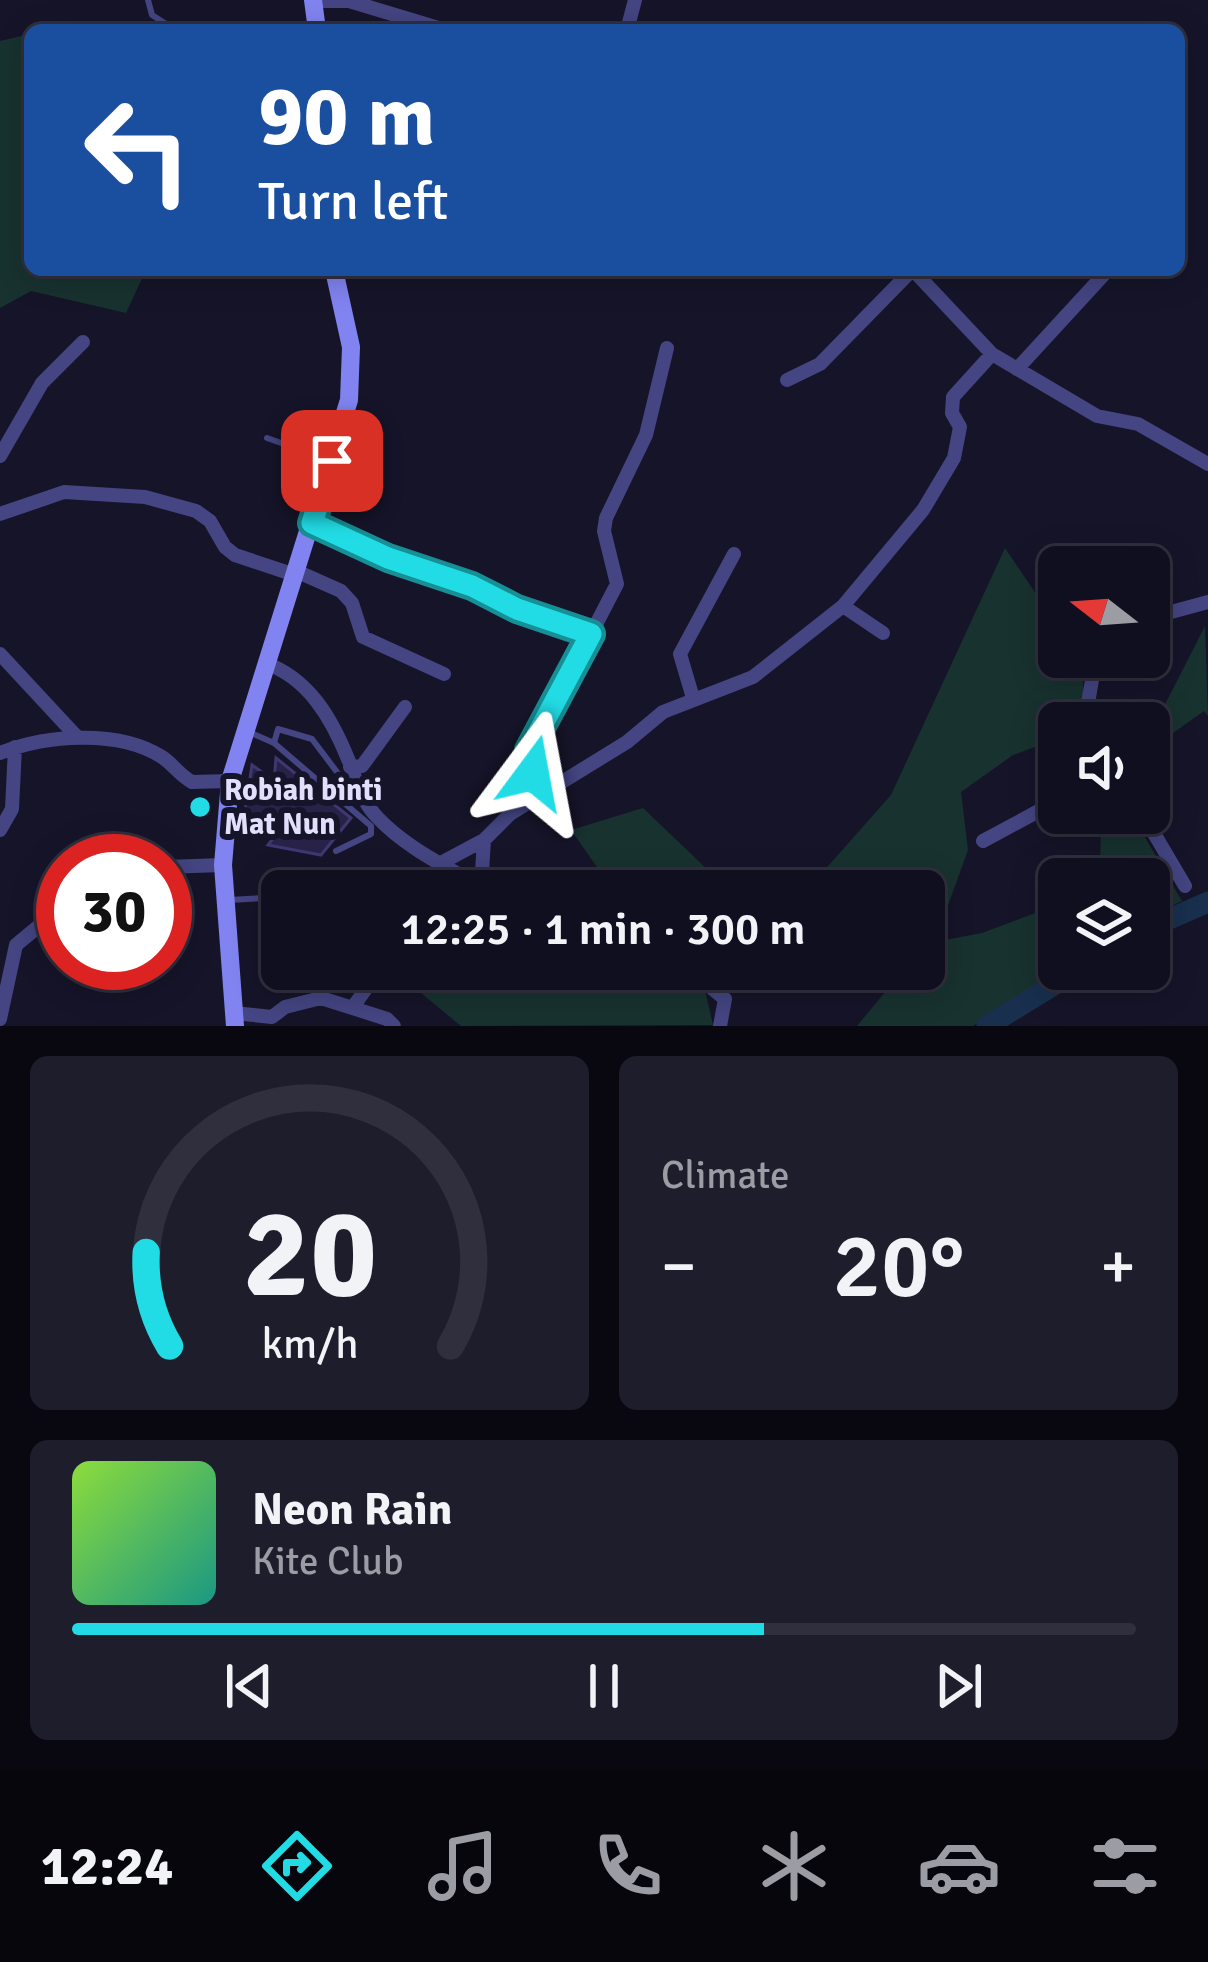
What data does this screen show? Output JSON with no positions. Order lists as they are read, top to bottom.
{
  "places": ["Robiah binti Mat Nun"],
  "north": "left",
  "page": {
    "turn": ["90 m", "Turn left"],
    "limit": "30",
    "trip": "12:25 · 1 min · 300 m",
    "tile": "Climate",
    "heat": ["−", "20°", "+"],
    "song": ["Neon Rain", "Kite Club"],
    "tabs": "12:24",
    "gauge": ["20", "km/h"]
  }
}
